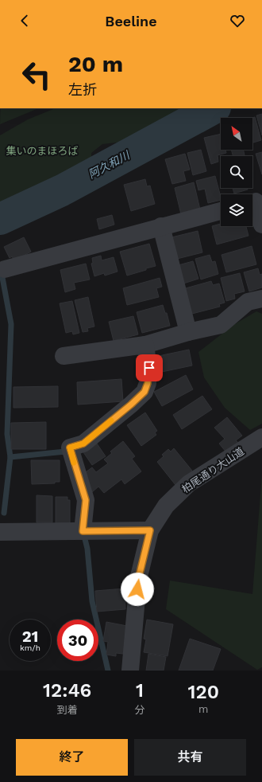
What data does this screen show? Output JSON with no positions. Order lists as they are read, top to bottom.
{
  "streets": {
    "street": ["柏尾通り大山道"]
  },
  "water": ["阿久和川"],
  "parks": ["集いのまほろば"],
  "north": "top left",
  "page": {
    "header": "Beeline",
    "turn": ["20 m", "左折"],
    "speed": "21 km/h",
    "limit": "30",
    "eta": [
      "12:46",
      "到着",
      "1",
      "分",
      "120",
      "m"
    ],
    "buttons": ["終了", "共有"]
  }
}
